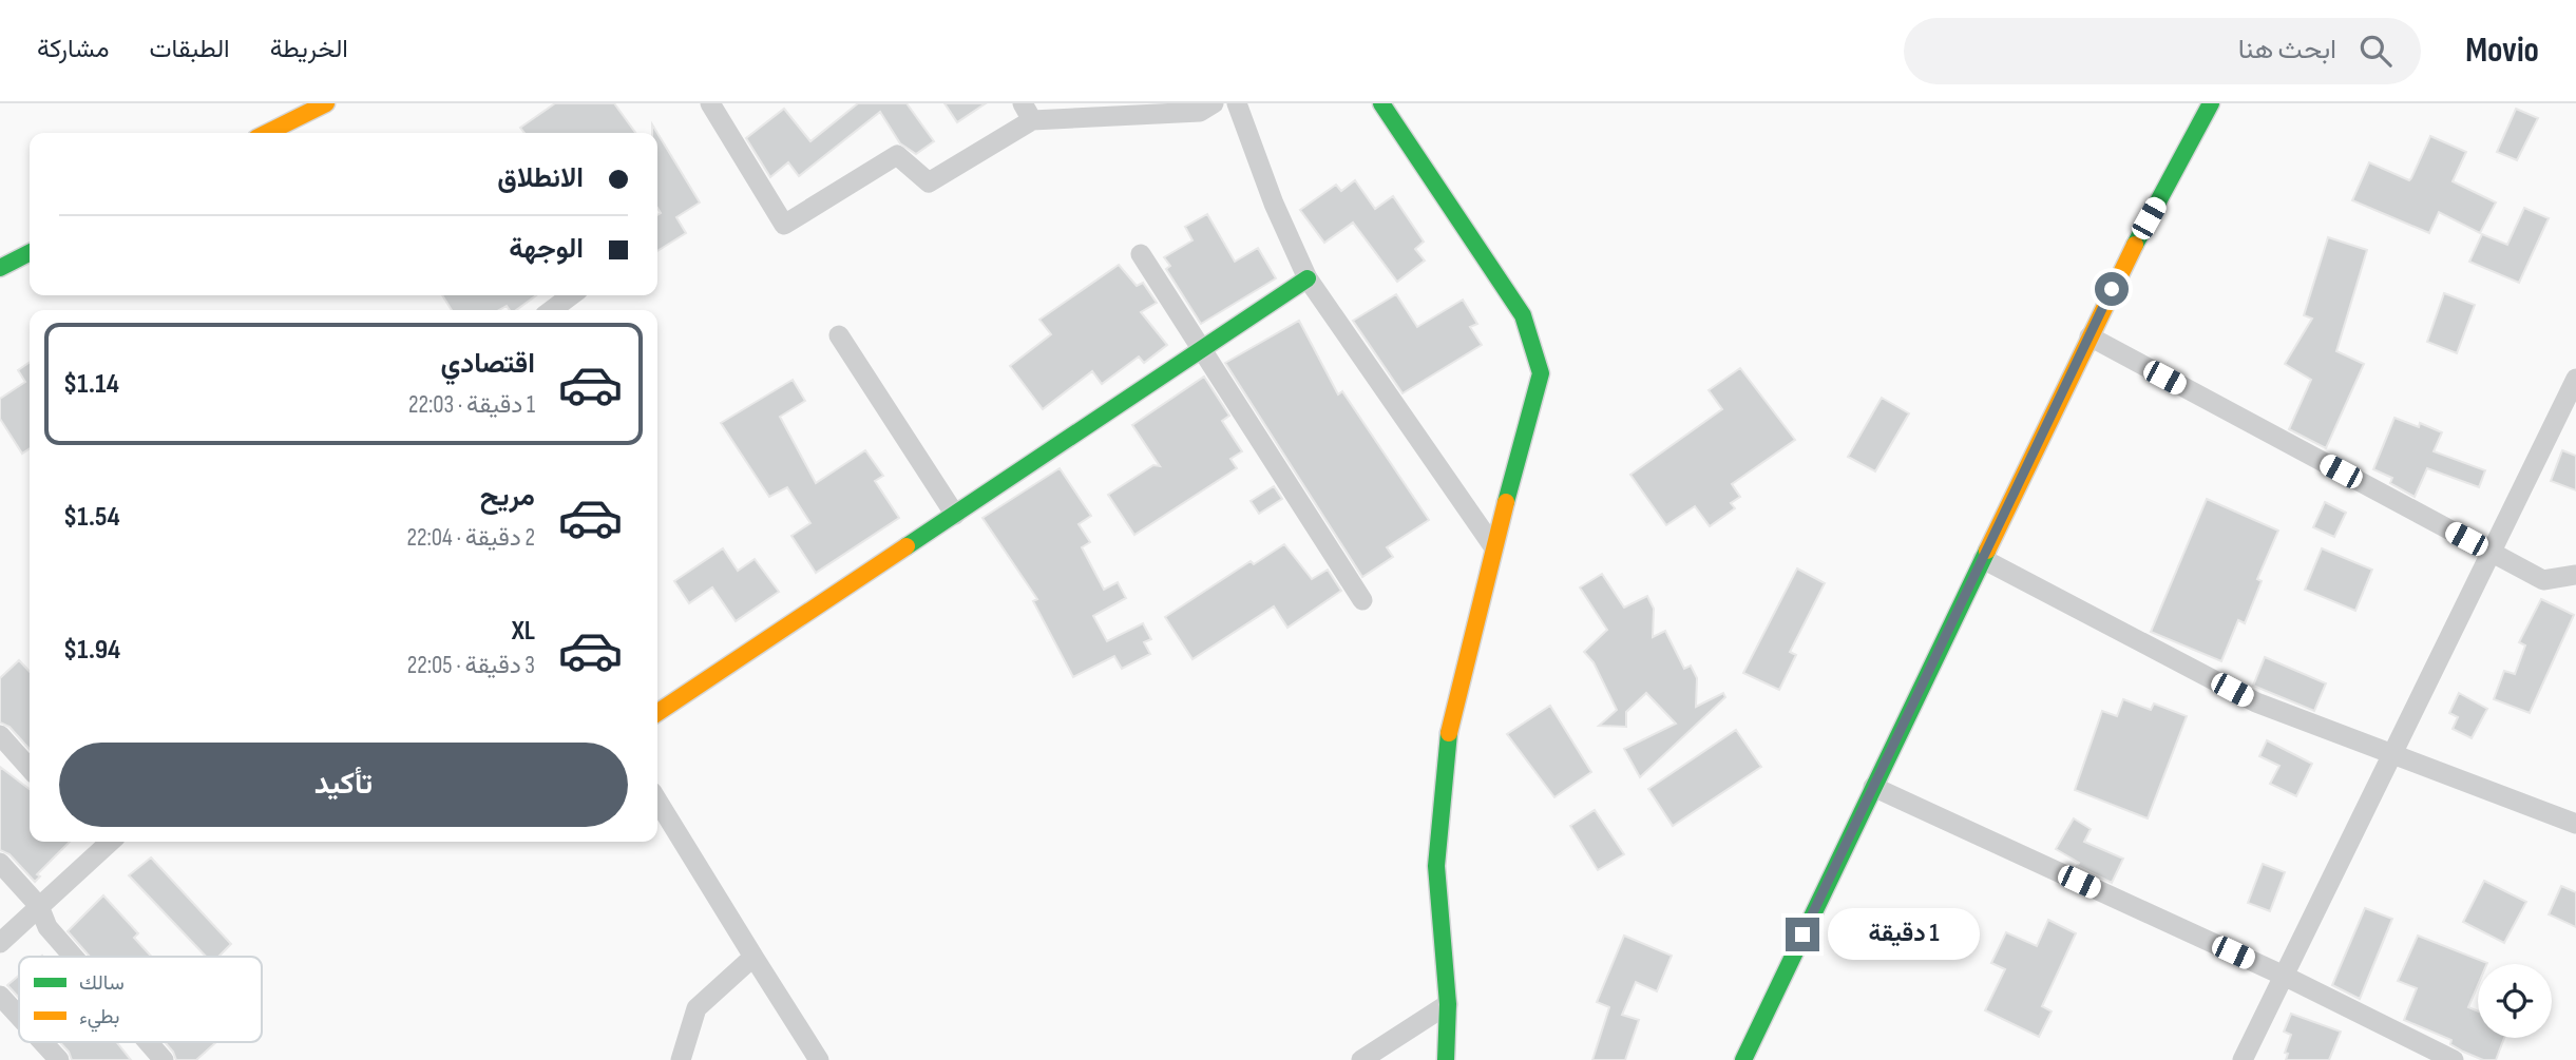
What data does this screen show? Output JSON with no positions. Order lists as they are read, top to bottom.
{
  "legend": ["سالك", "بطيء"],
  "page": {
    "header": "Movio",
    "search": "ابحث هنا",
    "nav": ["الخريطة", "الطبقات", "مشاركة"],
    "banner": ["الانطلاق", "الوجهة"],
    "list": [
      {
        "name": "اقتصادي",
        "note": "1 دقيقة · 22:03",
        "value": "$1.14"
      },
      {
        "name": "مريح",
        "note": "2 دقيقة · 22:04",
        "value": "$1.54"
      },
      {
        "name": "XL",
        "note": "3 دقيقة · 22:05",
        "value": "$1.94"
      }
    ],
    "buttons": "تأكيد",
    "bubble": "1 دقيقة"
  }
}
